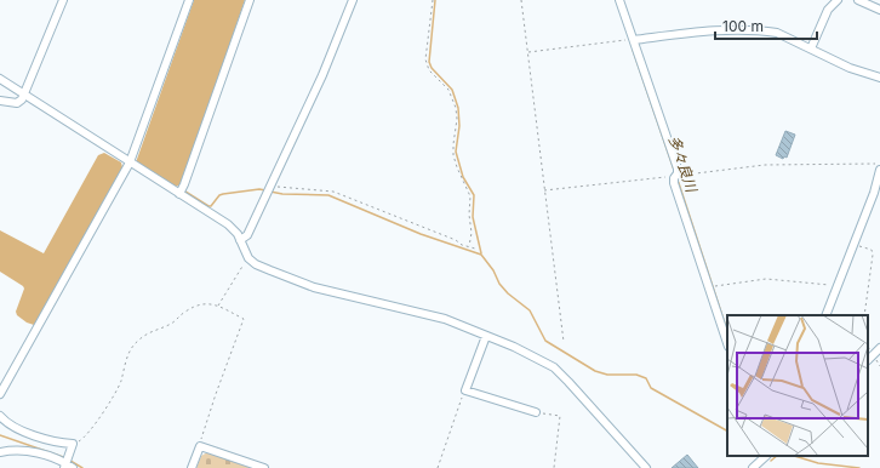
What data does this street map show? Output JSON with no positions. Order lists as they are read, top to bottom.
{
  "water": ["多々良川"],
  "scale_bar": "100 m"
}
